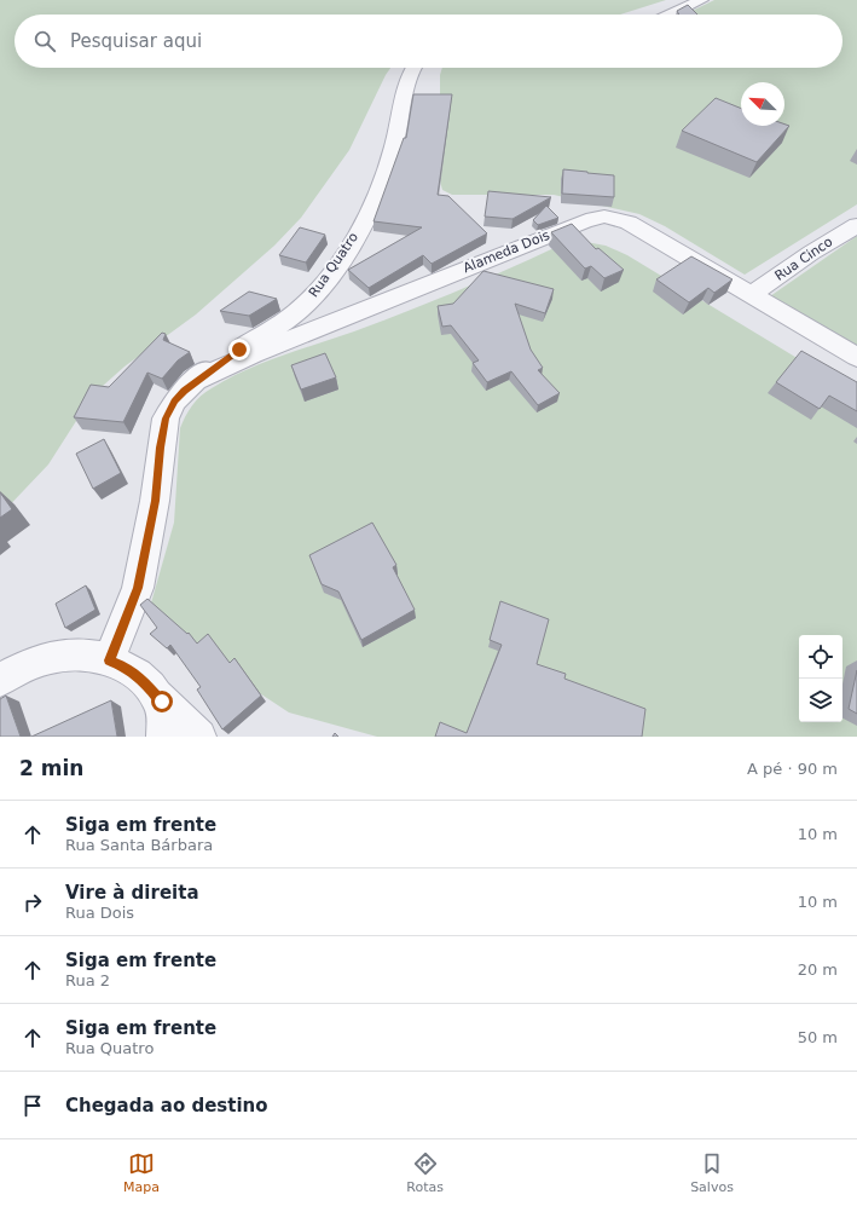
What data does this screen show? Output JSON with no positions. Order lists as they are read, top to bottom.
{
  "streets": {
    "street": ["Alameda Dois", "Rua Cinco", "Rua Quatro"]
  },
  "crossings": [
    ["Alameda Dois", "Rua Cinco"],
    ["Alameda Dois", "Rua Quatro"]
  ],
  "north": "top left",
  "page": {
    "search": "Pesquisar aqui",
    "heading": ["2 min", "A pé · 90 m"],
    "list": [
      ["Siga em frente", "Rua Santa Bárbara", "10 m"],
      ["Vire à direita", "Rua Dois", "10 m"],
      ["Siga em frente", "Rua 2", "20 m"],
      ["Siga em frente", "Rua Quatro", "50 m"],
      "Chegada ao destino"
    ],
    "nav": ["Mapa", "Rotas", "Salvos"]
  }
}
